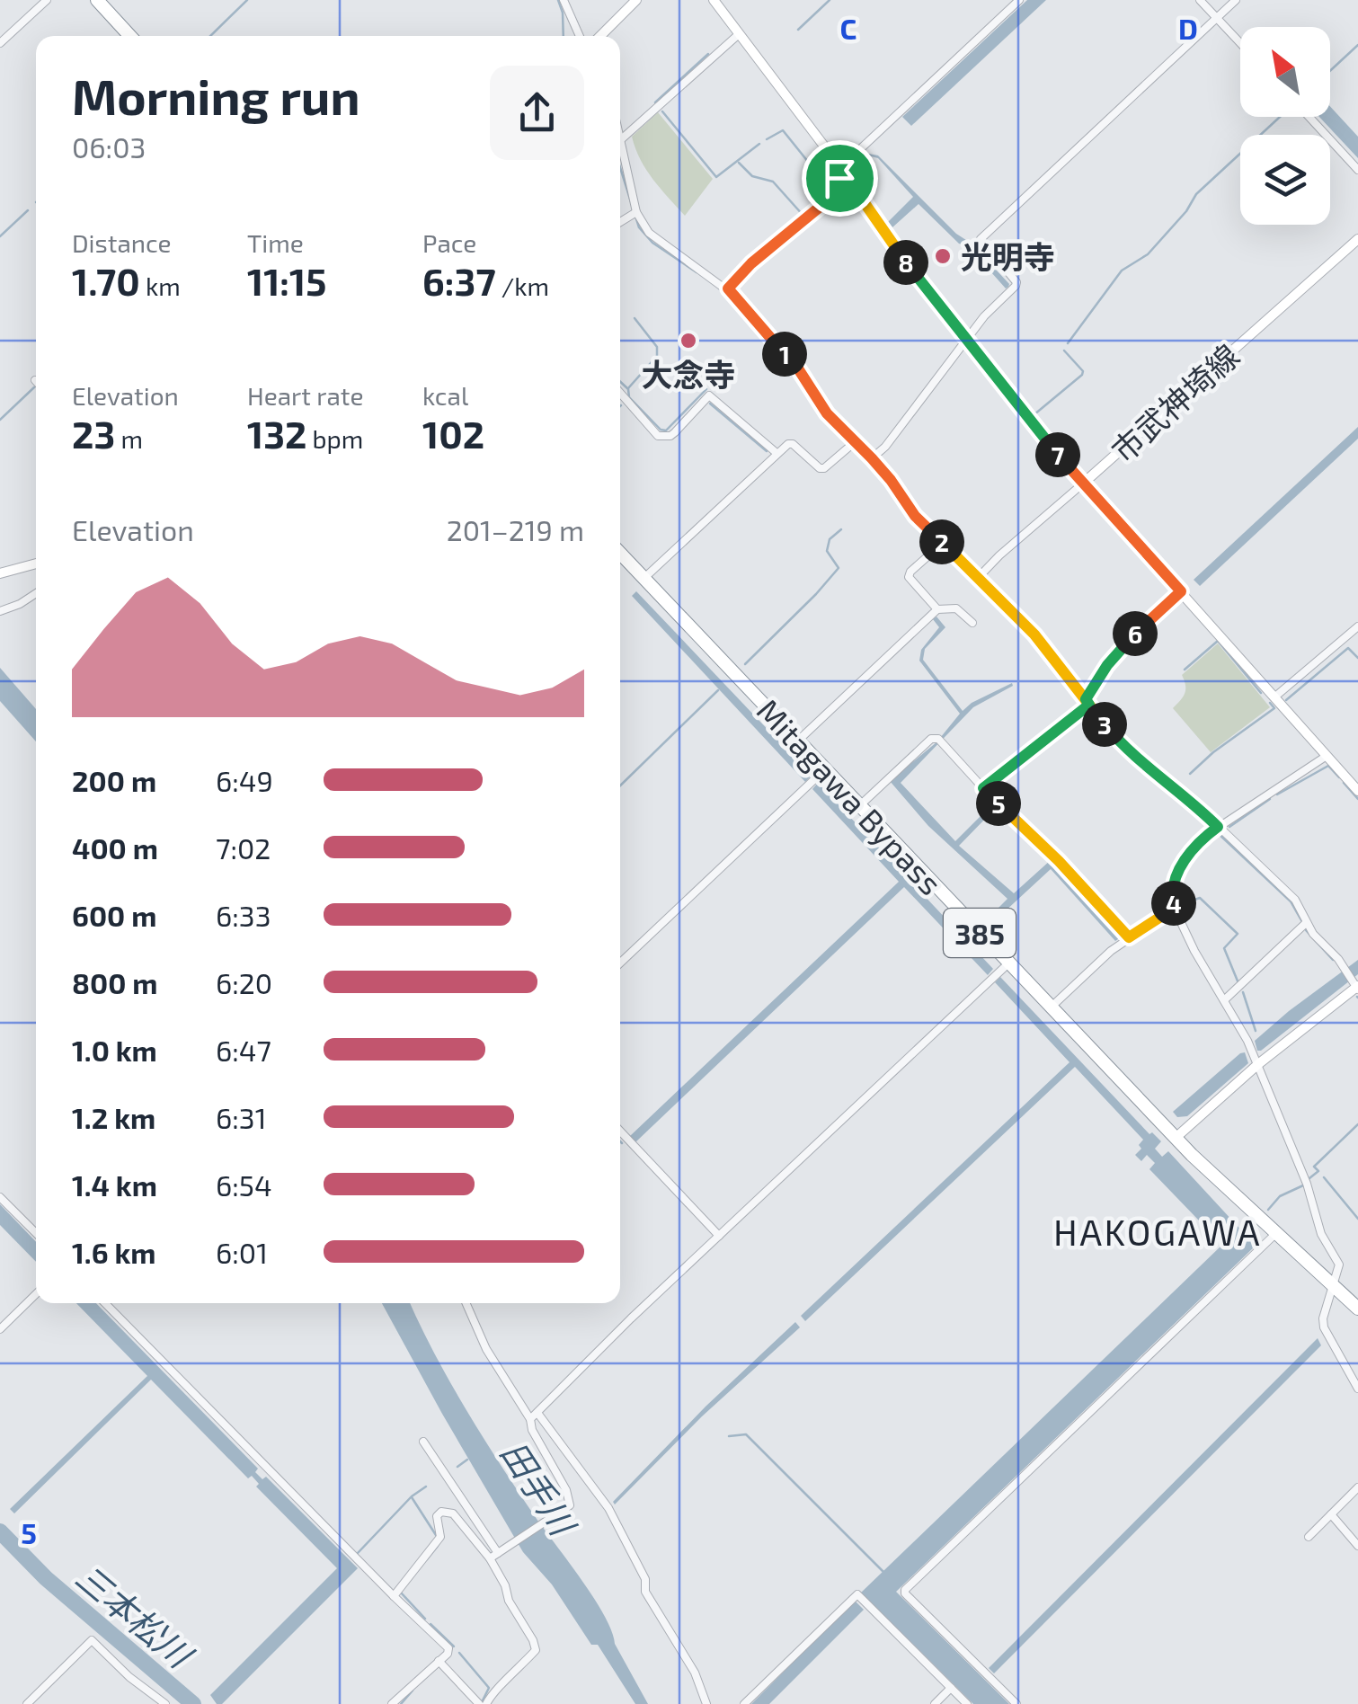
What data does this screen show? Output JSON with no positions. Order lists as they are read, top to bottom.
{
  "streets": {
    "highway": ["Mitagawa Bypass", "385"],
    "main road": ["市武神埼線"]
  },
  "districts": ["HAKOGAWA"],
  "water": ["田手川", "三本松川"],
  "places": ["光明寺", "大念寺"],
  "north": "top left",
  "page": {
    "heading": ["Morning run", "06:03"],
    "stats": [
      ["Distance", "1.70 km"],
      ["Time", "11:15"],
      ["Pace", "6:37 /km"],
      ["Elevation", "23 m"],
      ["Heart rate", "132 bpm"],
      ["kcal", "102"]
    ],
    "pins": [
      "8",
      "1",
      "7",
      "2",
      "6",
      "3",
      "5",
      "4"
    ],
    "chart": ["Elevation", "201–219 m"],
    "list": [
      {
        "name": "200 m",
        "note": "6:49"
      },
      {
        "name": "400 m",
        "note": "7:02"
      },
      {
        "name": "600 m",
        "note": "6:33"
      },
      {
        "name": "800 m",
        "note": "6:20"
      },
      {
        "name": "1.0 km",
        "note": "6:47"
      },
      {
        "name": "1.2 km",
        "note": "6:31"
      },
      {
        "name": "1.4 km",
        "note": "6:54"
      },
      {
        "name": "1.6 km",
        "note": "6:01"
      }
    ]
  },
  "grid": {
    "columns": ["C", "D"],
    "rows": ["5"]
  }
}
